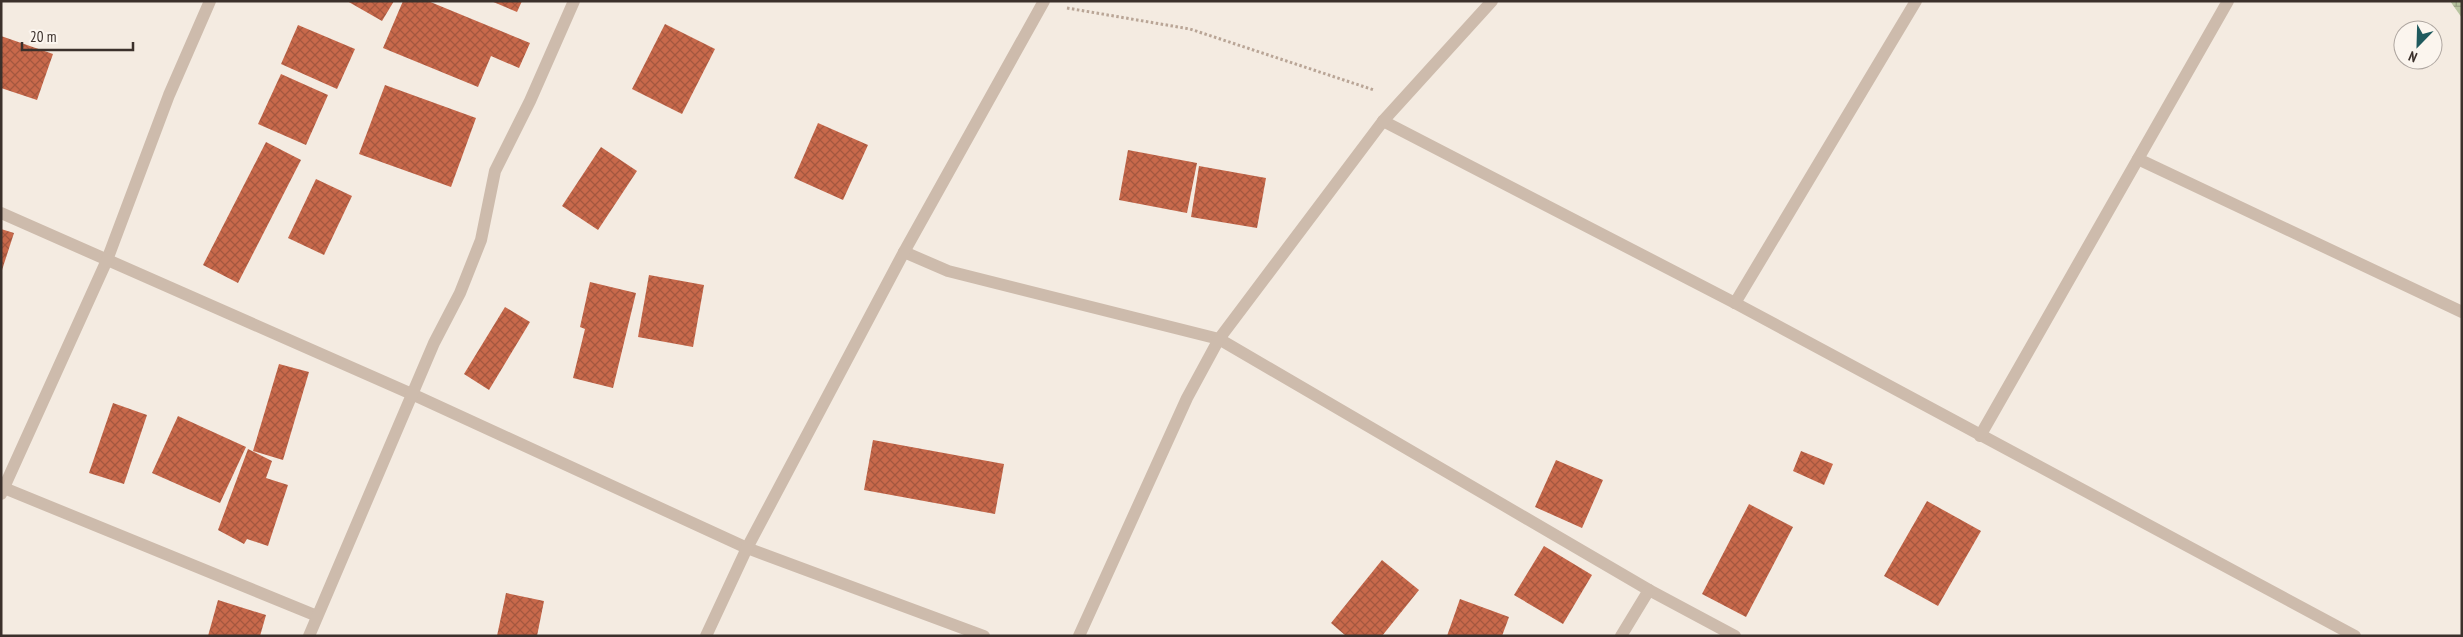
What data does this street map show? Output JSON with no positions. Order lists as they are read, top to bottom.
{
  "scale_bar": "20 m",
  "north": "bottom left"
}
